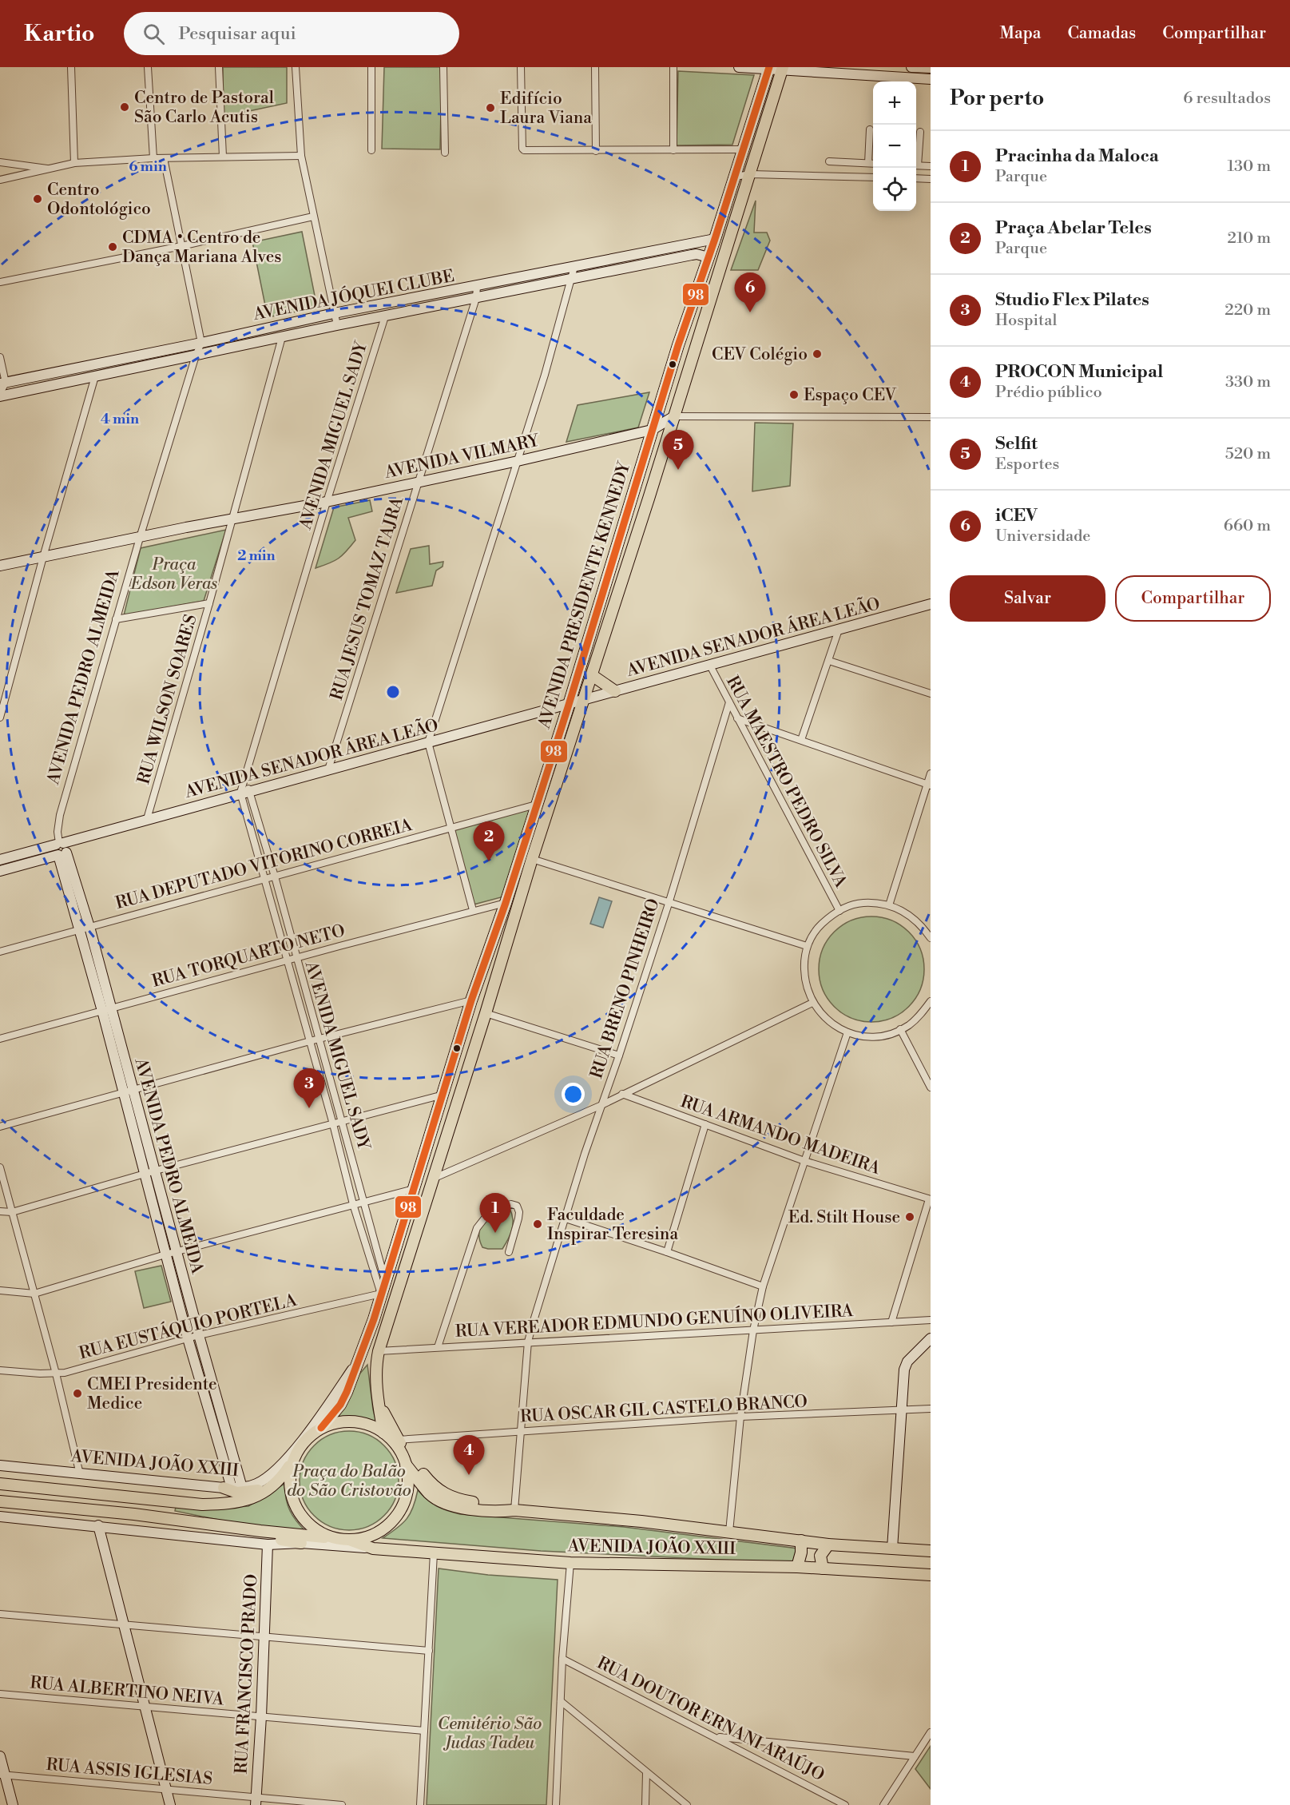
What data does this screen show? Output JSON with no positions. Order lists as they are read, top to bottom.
{
  "streets": {
    "main road": ["AVENIDA PRESIDENTE KENNEDY", "AVENIDA JOÃO XXIII"],
    "street": [
      "AVENIDA JÓQUEI CLUBE",
      "AVENIDA MIGUEL SADY",
      "AVENIDA VILMARY",
      "RUA JESUS TOMAZ TAJRA",
      "AVENIDA SENADOR ÁREA LEÃO",
      "AVENIDA PEDRO ALMEIDA",
      "RUA WILSON SOARES",
      "RUA MAESTRO PEDRO SILVA",
      "RUA DEPUTADO VITORINO CORREIA",
      "RUA TORQUARTO NETO",
      "RUA BRENO PINHEIRO",
      "RUA ARMANDO MADEIRA",
      "RUA VEREADOR EDMUNDO GENUÍNO OLIVEIRA",
      "RUA EUSTÁQUIO PORTELA",
      "RUA OSCAR GIL CASTELO BRANCO",
      "RUA FRANCISCO PRADO",
      "RUA ALBERTINO NEIVA",
      "RUA DOUTOR ERNANI ARAÚJO",
      "RUA ASSIS IGLESIAS"
    ]
  },
  "crossings": [
    ["AVENIDA JÓQUEI CLUBE", "AVENIDA MIGUEL SADY"],
    ["AVENIDA JÓQUEI CLUBE", "AVENIDA PRESIDENTE KENNEDY"],
    ["AVENIDA JÓQUEI CLUBE", "RUA JESUS TOMAZ TAJRA"],
    ["AVENIDA JÓQUEI CLUBE", "AVENIDA PEDRO ALMEIDA"],
    ["AVENIDA JÓQUEI CLUBE", "RUA WILSON SOARES"],
    ["AVENIDA MIGUEL SADY", "AVENIDA VILMARY"],
    ["AVENIDA MIGUEL SADY", "AVENIDA PRESIDENTE KENNEDY"],
    ["AVENIDA MIGUEL SADY", "AVENIDA SENADOR ÁREA LEÃO"],
    ["AVENIDA MIGUEL SADY", "RUA DEPUTADO VITORINO CORREIA"],
    ["AVENIDA MIGUEL SADY", "RUA TORQUARTO NETO"],
    ["AVENIDA MIGUEL SADY", "RUA EUSTÁQUIO PORTELA"],
    ["AVENIDA VILMARY", "AVENIDA PRESIDENTE KENNEDY"],
    ["AVENIDA VILMARY", "RUA JESUS TOMAZ TAJRA"],
    ["AVENIDA VILMARY", "AVENIDA PEDRO ALMEIDA"],
    ["AVENIDA VILMARY", "RUA WILSON SOARES"],
    ["AVENIDA PRESIDENTE KENNEDY", "AVENIDA SENADOR ÁREA LEÃO"],
    ["AVENIDA PRESIDENTE KENNEDY", "RUA DEPUTADO VITORINO CORREIA"],
    ["AVENIDA PRESIDENTE KENNEDY", "RUA TORQUARTO NETO"],
    ["AVENIDA PRESIDENTE KENNEDY", "RUA VEREADOR EDMUNDO GENUÍNO OLIVEIRA"],
    ["AVENIDA PRESIDENTE KENNEDY", "RUA EUSTÁQUIO PORTELA"],
    ["AVENIDA PRESIDENTE KENNEDY", "AVENIDA JOÃO XXIII"],
    ["RUA JESUS TOMAZ TAJRA", "AVENIDA SENADOR ÁREA LEÃO"],
    ["AVENIDA SENADOR ÁREA LEÃO", "AVENIDA PEDRO ALMEIDA"],
    ["AVENIDA SENADOR ÁREA LEÃO", "RUA WILSON SOARES"],
    ["AVENIDA SENADOR ÁREA LEÃO", "RUA MAESTRO PEDRO SILVA"],
    ["AVENIDA PEDRO ALMEIDA", "RUA DEPUTADO VITORINO CORREIA"],
    ["AVENIDA PEDRO ALMEIDA", "RUA TORQUARTO NETO"],
    ["AVENIDA PEDRO ALMEIDA", "RUA EUSTÁQUIO PORTELA"],
    ["AVENIDA PEDRO ALMEIDA", "AVENIDA JOÃO XXIII"],
    ["RUA MAESTRO PEDRO SILVA", "RUA BRENO PINHEIRO"],
    ["RUA BRENO PINHEIRO", "RUA VEREADOR EDMUNDO GENUÍNO OLIVEIRA"],
    ["RUA BRENO PINHEIRO", "RUA OSCAR GIL CASTELO BRANCO"],
    ["RUA BRENO PINHEIRO", "AVENIDA JOÃO XXIII"],
    ["AVENIDA JOÃO XXIII", "RUA FRANCISCO PRADO"],
    ["RUA FRANCISCO PRADO", "RUA ALBERTINO NEIVA"],
    ["RUA FRANCISCO PRADO", "RUA ASSIS IGLESIAS"]
  ],
  "parks": ["Praça Edson Veras", "Praça do Balão do São Cristovão", "Cemitério São Judas Tadeu"],
  "places": [
    "Centro de Pastoral São Carlo Acutis",
    "Edifício Laura Viana",
    "Centro Odontológico",
    "CDMA • Centro de Dança Mariana Alves",
    "CEV Colégio",
    "Espaço CEV",
    "Ed. Stilt House",
    "Faculdade Inspirar Teresina",
    "CMEI Presidente Medice"
  ],
  "lines": ["transit line 98"],
  "page": {
    "header": "Kartio",
    "search": "Pesquisar aqui",
    "nav": ["Mapa", "Camadas", "Compartilhar"],
    "heading": ["Por perto", "6 resultados"],
    "map_buttons": ["+", "−"],
    "list": [
      {
        "mark": "1",
        "name": "Pracinha da Maloca",
        "note": "Parque",
        "value": "130 m"
      },
      {
        "mark": "2",
        "name": "Praça Abelar Teles",
        "note": "Parque",
        "value": "210 m"
      },
      {
        "mark": "3",
        "name": "Studio Flex Pilates",
        "note": "Hospital",
        "value": "220 m"
      },
      {
        "mark": "4",
        "name": "PROCON Municipal",
        "note": "Prédio público",
        "value": "330 m"
      },
      {
        "mark": "5",
        "name": "Selfit",
        "note": "Esportes",
        "value": "520 m"
      },
      {
        "mark": "6",
        "name": "iCEV",
        "note": "Universidade",
        "value": "660 m"
      }
    ],
    "pins": [
      "6",
      "5",
      "2",
      "3",
      "1",
      "4"
    ],
    "buttons": ["Salvar", "Compartilhar"]
  },
  "rings": ["6 min", "4 min", "2 min"]
}
